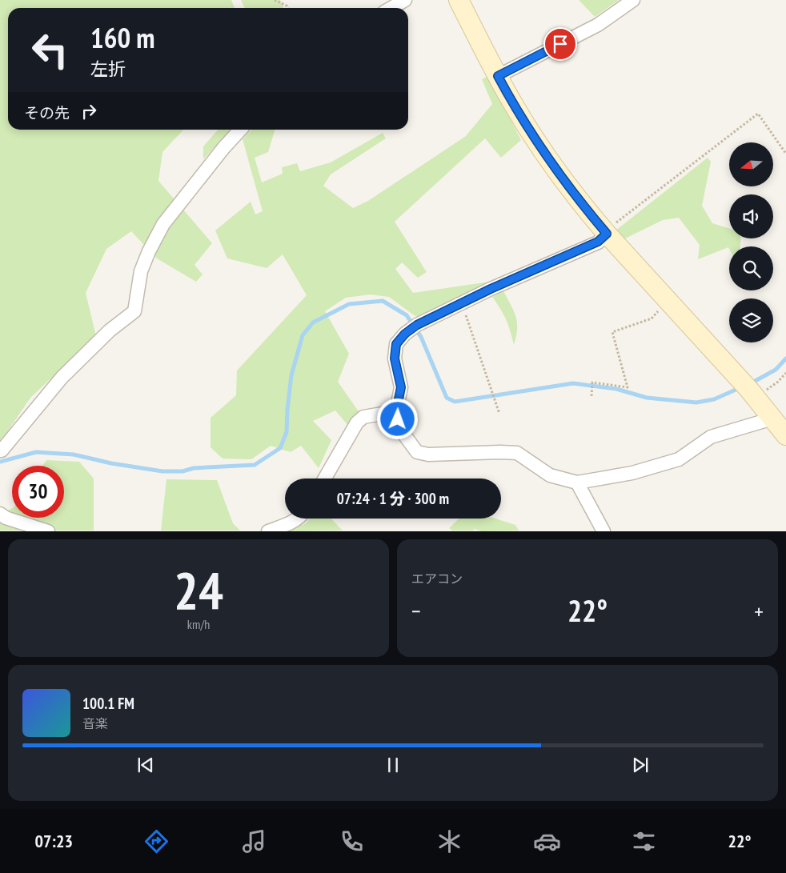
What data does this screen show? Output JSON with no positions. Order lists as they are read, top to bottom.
{
  "north": "left",
  "page": {
    "turn": ["160 m", "左折"],
    "then": "その先",
    "limit": "30",
    "trip": "07:24 · 1 分 · 300 m",
    "tile": [
      ["24", "km/h"],
      "エアコン"
    ],
    "heat": ["−", "22°", "+"],
    "song": ["100.1 FM", "音楽"],
    "tabs": ["07:23", "22°"]
  }
}
